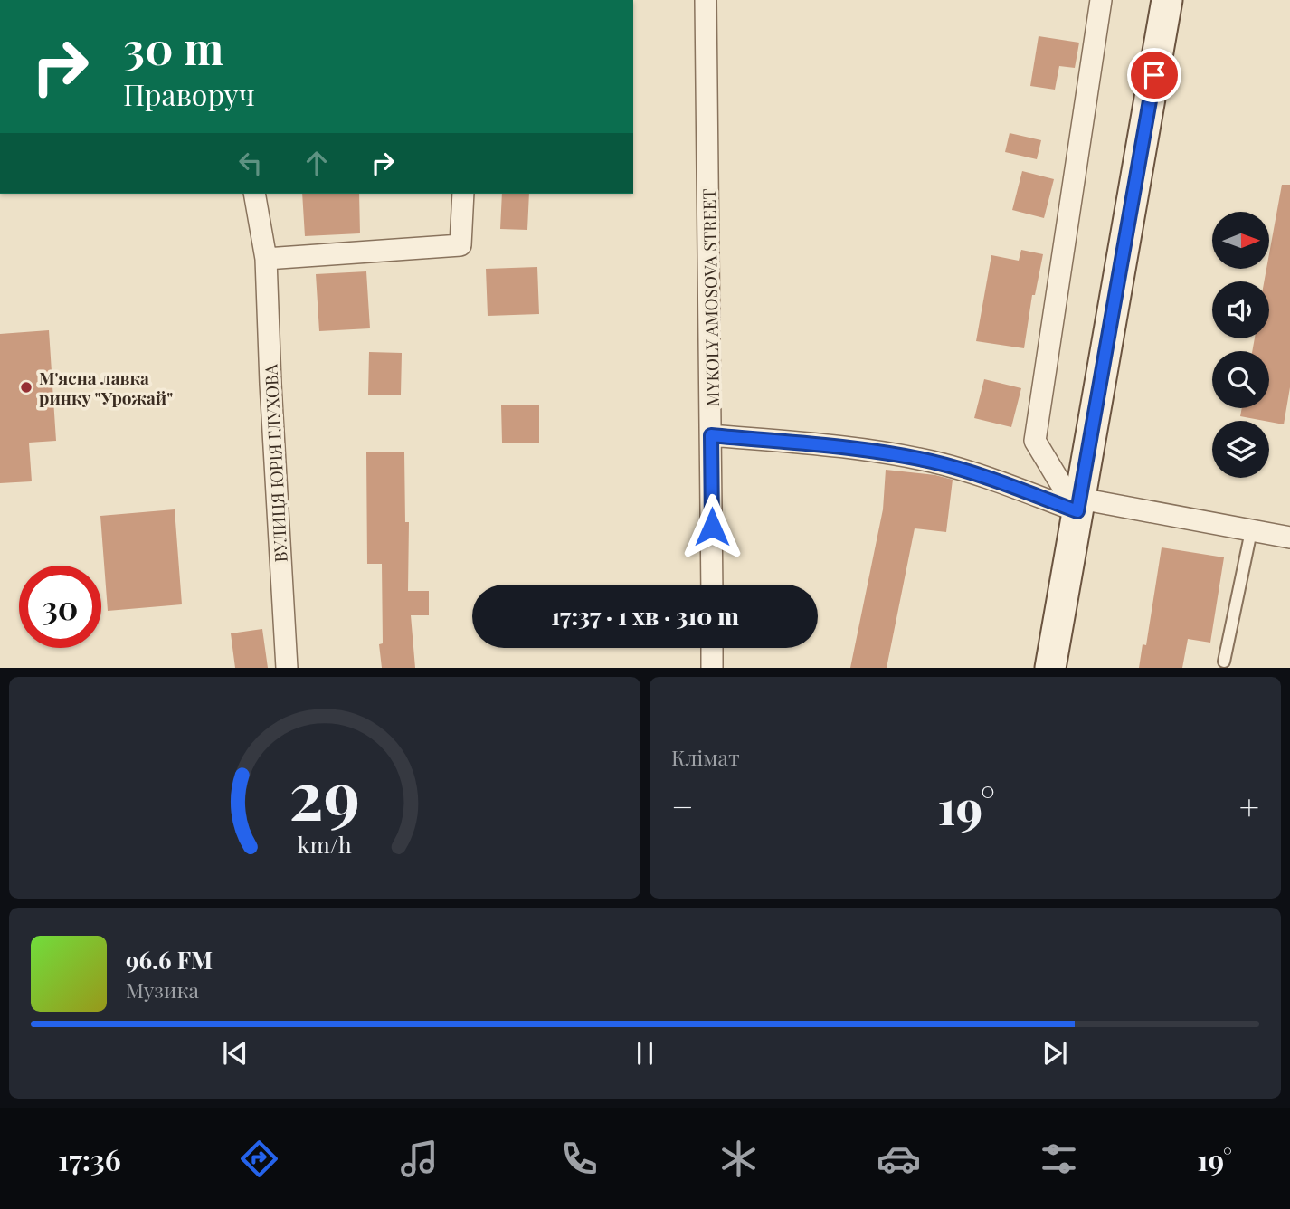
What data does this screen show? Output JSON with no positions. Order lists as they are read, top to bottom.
{
  "streets": {
    "street": ["MYKOLY AMOSOVA STREET", "ВУЛИЦЯ ЮРІЯ ГЛУХОВА"]
  },
  "places": ["М'ясна лавка ринку \"Урожай\""],
  "north": "right",
  "page": {
    "turn": ["30 m", "Праворуч"],
    "limit": "30",
    "trip": "17:37 · 1 хв · 310 m",
    "tile": "Клімат",
    "heat": ["−", "19°", "+"],
    "song": ["96.6 FM", "Музика"],
    "tabs": ["17:36", "19°"],
    "gauge": ["29", "km/h"]
  }
}
